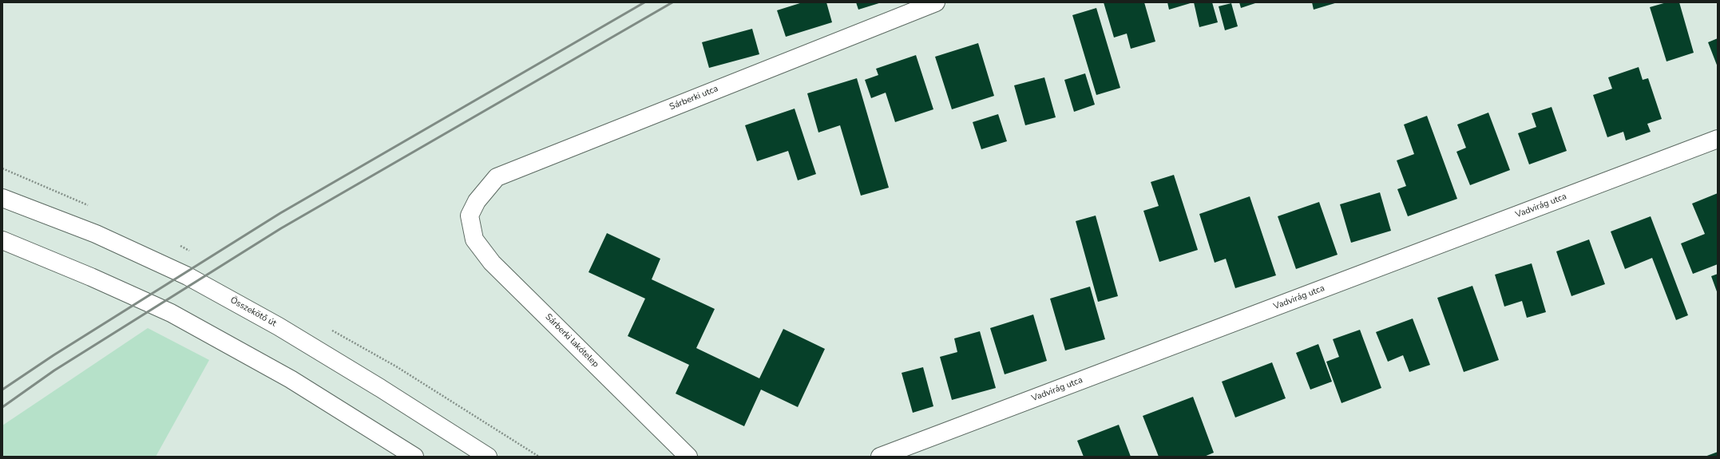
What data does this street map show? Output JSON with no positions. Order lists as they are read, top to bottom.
{
  "streets": {
    "street": [
      "Sárberki utca",
      "Vadvirág utca",
      "Összekötő út",
      "Sárberki lakótelep"
    ]
  },
  "crossings": [
    ["Sárberki utca", "Sárberki lakótelep"]
  ]
}
